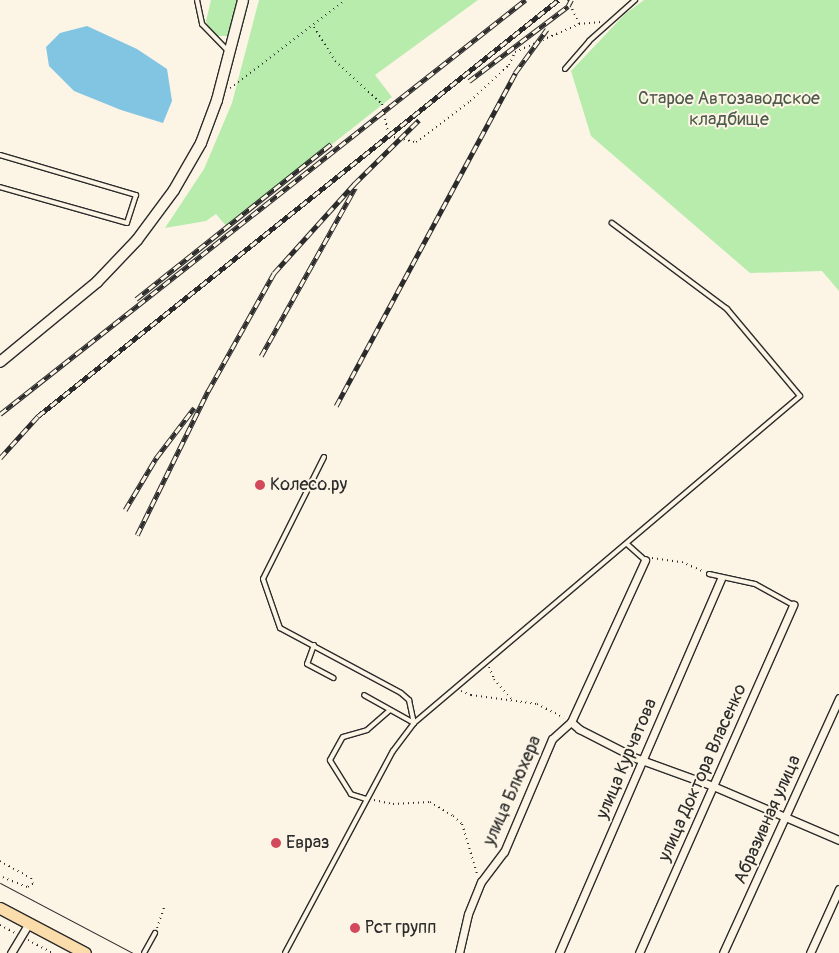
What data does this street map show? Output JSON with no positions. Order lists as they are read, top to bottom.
{
  "streets": {
    "street": [
      "улица Курчатова",
      "улица Доктора Власенко",
      "улица Блюхера",
      "Абразивная улица"
    ]
  },
  "parks": ["Старое Автозаводское кладбище"],
  "places": ["Колесо.ру", "Евраз", "Рст групп"]
}
